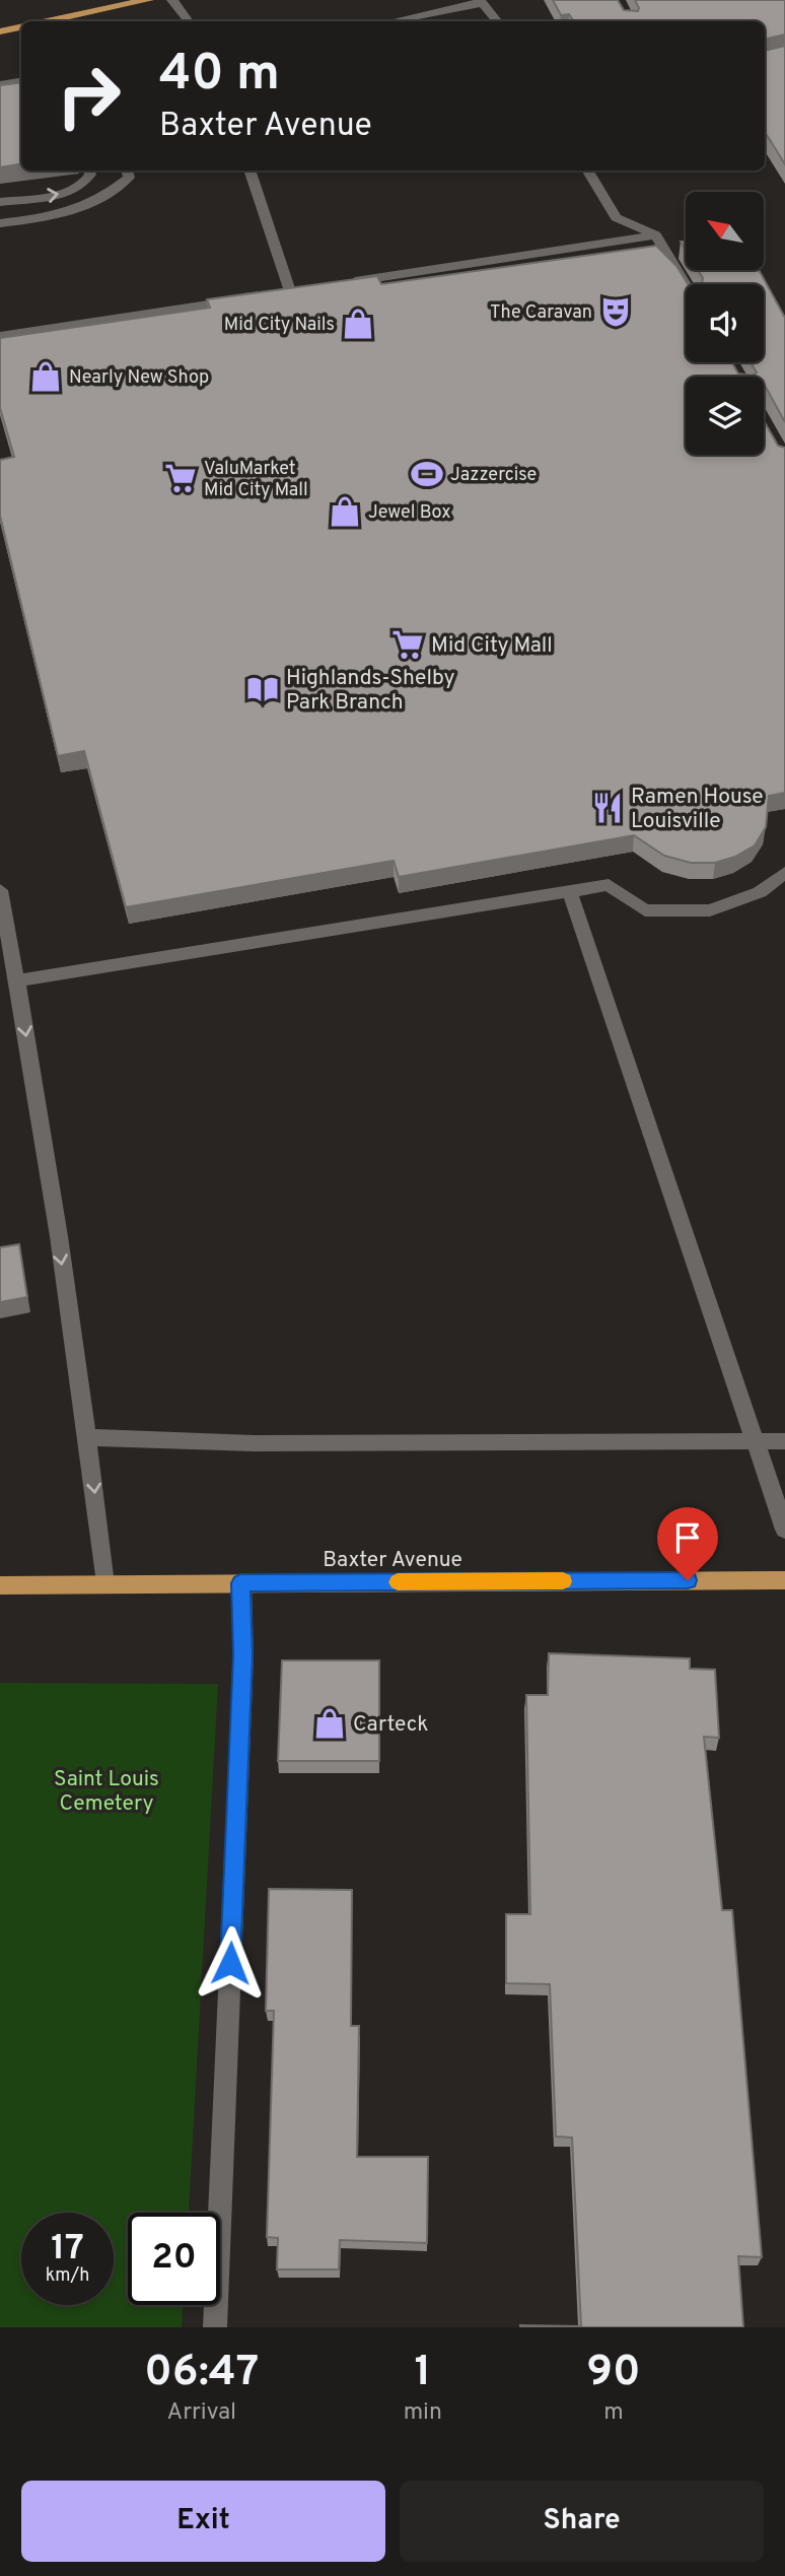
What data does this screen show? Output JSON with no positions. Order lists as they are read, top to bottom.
{
  "streets": {
    "main road": ["Baxter Avenue"]
  },
  "parks": ["Saint Louis Cemetery"],
  "places": {
    "theatre": ["The Caravan"],
    "shop": [
      "Mid City Nails",
      "Nearly New Shop",
      "Jewel Box",
      "Carteck"
    ],
    "sports": ["Jazzercise"],
    "supermarket": ["ValuMarket Mid City Mall", "Mid City Mall"],
    "library": ["Highlands-Shelby Park Branch"],
    "restaurant": ["Ramen House Louisville"]
  },
  "north": "top left",
  "page": {
    "turn": ["40 m", "Baxter Avenue"],
    "speed": "17 km/h",
    "limit": "20",
    "eta": [
      "06:47",
      "Arrival",
      "1",
      "min",
      "90",
      "m"
    ],
    "buttons": ["Exit", "Share"]
  }
}
